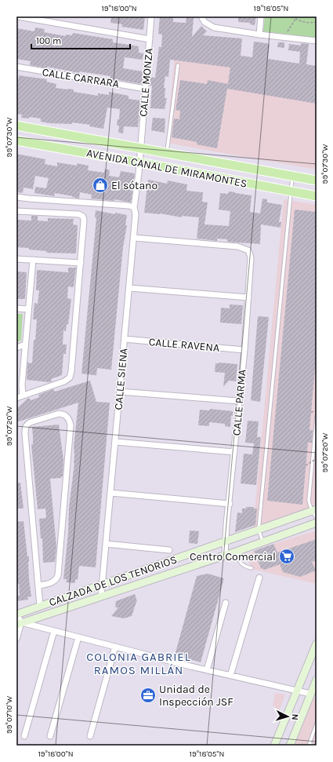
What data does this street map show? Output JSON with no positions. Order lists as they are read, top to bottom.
{
  "streets": {
    "main road": ["AVENIDA CANAL DE MIRAMONTES"],
    "street": [
      "CALLE CARRARA",
      "CALLE MONZA",
      "CALLE RAVENA",
      "CALLE SIENA",
      "CALLE PARMA",
      "CALZADA DE LOS TENORIOS"
    ]
  },
  "crossings": [
    ["CALLE CARRARA", "CALLE MONZA"],
    ["CALLE MONZA", "AVENIDA CANAL DE MIRAMONTES"],
    ["CALLE MONZA", "CALLE SIENA"],
    ["AVENIDA CANAL DE MIRAMONTES", "CALLE SIENA"],
    ["CALLE RAVENA", "CALLE SIENA"],
    ["CALLE RAVENA", "CALLE PARMA"],
    ["CALLE SIENA", "CALLE PARMA"],
    ["CALLE SIENA", "CALZADA DE LOS TENORIOS"],
    ["CALLE PARMA", "CALZADA DE LOS TENORIOS"]
  ],
  "districts": ["COLONIA GABRIEL RAMOS MILLÁN"],
  "places": {
    "shop": ["El sótano"],
    "supermarket": ["Centro Comercial"],
    "office": ["Unidad de Inspección JSF"]
  },
  "scale_bar": "100 m",
  "north": "right",
  "coordinates": [
    "19°18'00\"N",
    "19°18'05\"N",
    "99°07'30\"W",
    "99°07'20\"W",
    "99°07'10\"W"
  ]
}
